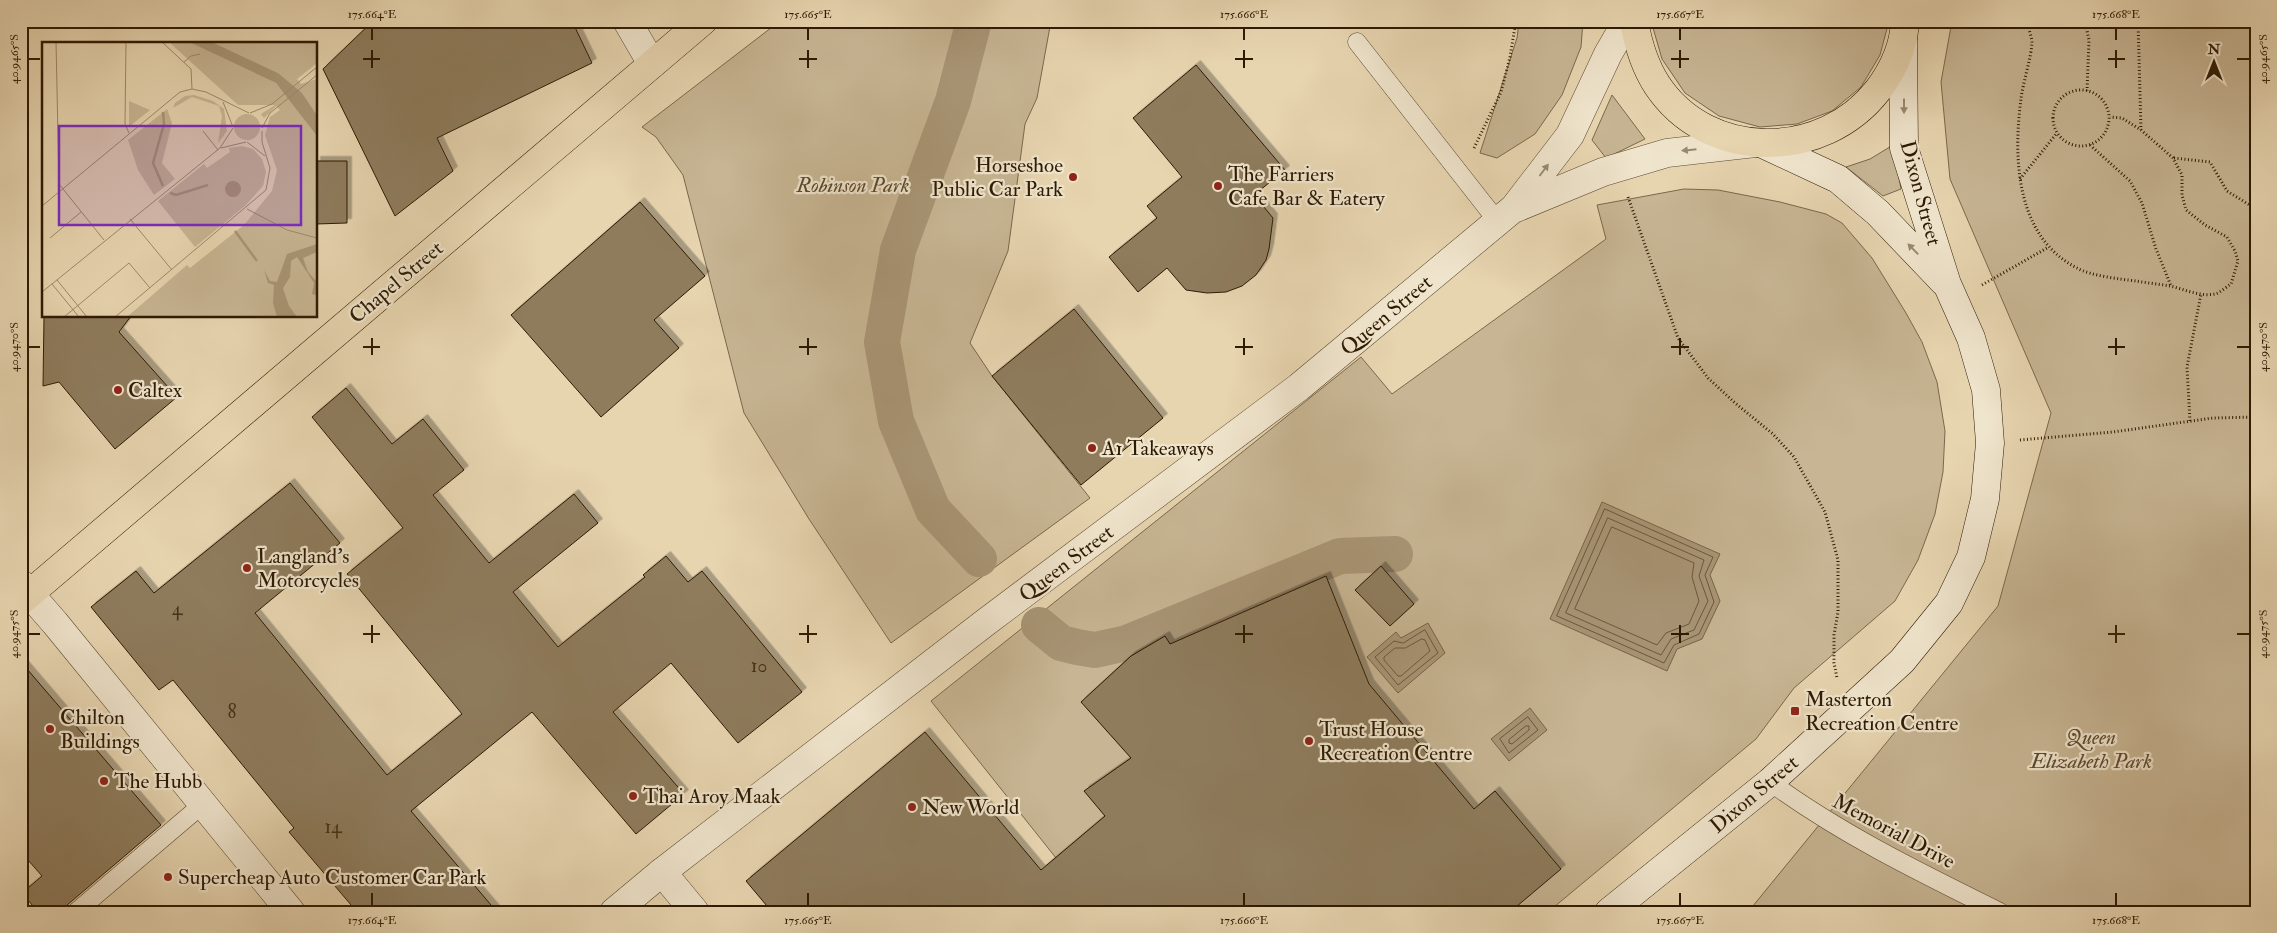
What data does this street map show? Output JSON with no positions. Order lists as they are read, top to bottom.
{
  "streets": {
    "highway": ["Chapel Street"],
    "street": ["Dixon Street", "Queen Street"],
    "lane": ["Memorial Drive"]
  },
  "crossings": [
    ["Dixon Street", "Queen Street"],
    ["Dixon Street", "Memorial Drive"]
  ],
  "parks": ["Robinson Park", "Queen Elizabeth Park"],
  "places": {
    "other": [
      "Horseshoe Public Car Park",
      "The Farriers Cafe Bar & Eatery",
      "Caltex",
      "A1 Takeaways",
      "Langland's Motorcycles",
      "Chilton Buildings",
      "Trust House Recreation Centre",
      "The Hubb",
      "Thai Aroy Maak",
      "New World",
      "Supercheap Auto Customer Car Park"
    ],
    "transit": ["Masterton Recreation Centre"]
  },
  "house_numbers": [
    "4",
    "10",
    "8",
    "14"
  ],
  "north": "top",
  "coordinates": [
    "175.664°E",
    "175.665°E",
    "175.666°E",
    "175.667°E",
    "175.668°E",
    "40.9465°S",
    "40.9470°S",
    "40.9475°S"
  ]
}
